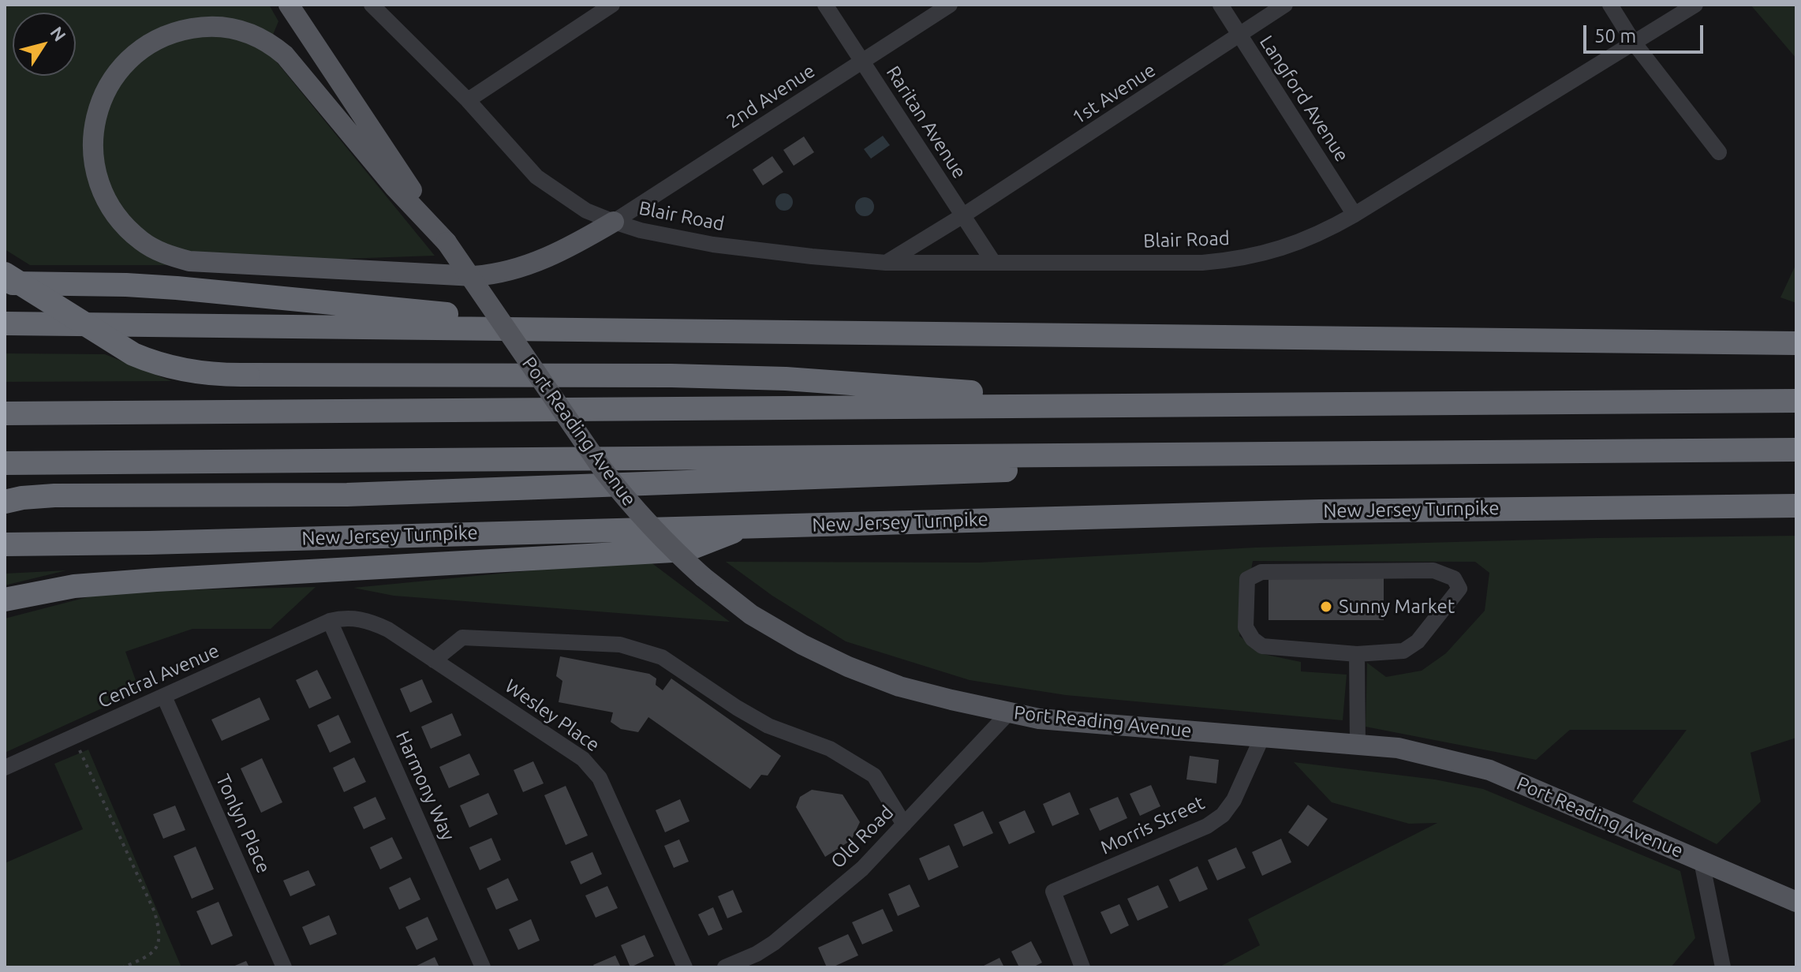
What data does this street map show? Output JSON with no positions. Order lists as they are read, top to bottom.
{
  "streets": {
    "highway": ["New Jersey Turnpike"],
    "main road": ["Port Reading Avenue"],
    "street": [
      "1st Avenue",
      "2nd Avenue",
      "Langford Avenue",
      "Raritan Avenue",
      "Blair Road",
      "Central Avenue",
      "Wesley Place",
      "Harmony Way",
      "Tonlyn Place",
      "Morris Street",
      "Old Road"
    ]
  },
  "crossings": [
    ["1st Avenue", "Langford Avenue"],
    ["1st Avenue", "Raritan Avenue"],
    ["1st Avenue", "Blair Road"],
    ["2nd Avenue", "Raritan Avenue"],
    ["2nd Avenue", "Blair Road"],
    ["Langford Avenue", "Blair Road"],
    ["Raritan Avenue", "Blair Road"],
    ["Port Reading Avenue", "Morris Street"],
    ["Port Reading Avenue", "Old Road"],
    ["Central Avenue", "Wesley Place"],
    ["Central Avenue", "Harmony Way"],
    ["Central Avenue", "Tonlyn Place"],
    ["Wesley Place", "Harmony Way"]
  ],
  "places": ["Sunny Market"],
  "scale_bar": "50 m",
  "north": "top right"
}
